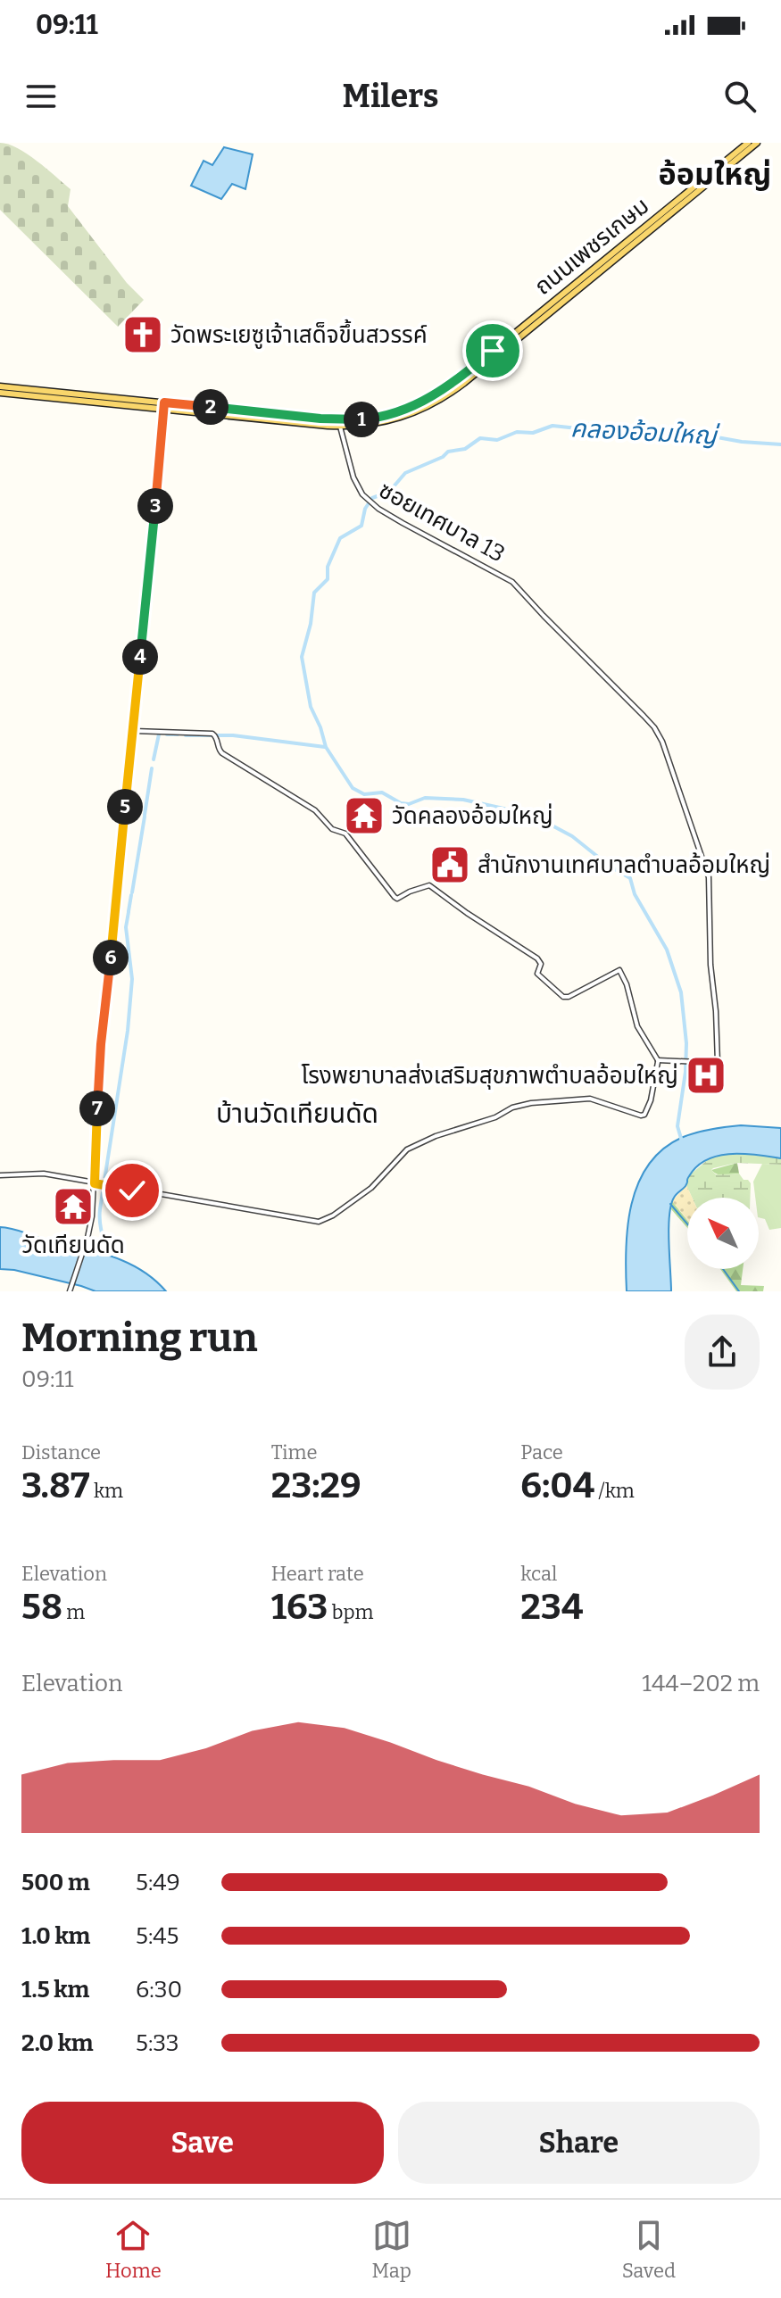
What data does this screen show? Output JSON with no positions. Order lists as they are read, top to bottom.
{
  "streets": {
    "main road": ["ถนนเพชรเกษม"],
    "street": ["ซอยเทศบาล 13"]
  },
  "crossings": [
    ["ถนนเพชรเกษม", "ซอยเทศบาล 13"]
  ],
  "districts": ["อ้อมใหญ่", "บ้านวัดเทียนดัด"],
  "water": ["คลองอ้อมใหญ่"],
  "places": {
    "church": ["วัดพระเยซูเจ้าเสด็จขึ้นสวรรค์"],
    "temple": ["วัดคลองอ้อมใหญ่", "วัดเทียนดัด"],
    "public building": ["สำนักงานเทศบาลตำบลอ้อมใหญ่"],
    "hospital": ["โรงพยาบาลส่งเสริมสุขภาพตำบลอ้อมใหญ่"]
  },
  "north": "top left",
  "page": {
    "status": "09:11",
    "header": "Milers",
    "pins": [
      "2",
      "1",
      "3",
      "4",
      "5",
      "6",
      "7"
    ],
    "heading": ["Morning run", "09:11"],
    "stats": [
      ["Distance", "3.87 km"],
      ["Time", "23:29"],
      ["Pace", "6:04 /km"],
      ["Elevation", "58 m"],
      ["Heart rate", "163 bpm"],
      ["kcal", "234"]
    ],
    "chart": ["Elevation", "144–202 m"],
    "list": [
      {
        "name": "500 m",
        "note": "5:49"
      },
      {
        "name": "1.0 km",
        "note": "5:45"
      },
      {
        "name": "1.5 km",
        "note": "6:30"
      },
      {
        "name": "2.0 km",
        "note": "5:33"
      }
    ],
    "buttons": ["Save", "Share"],
    "tabs": ["Home", "Map", "Saved"]
  }
}
